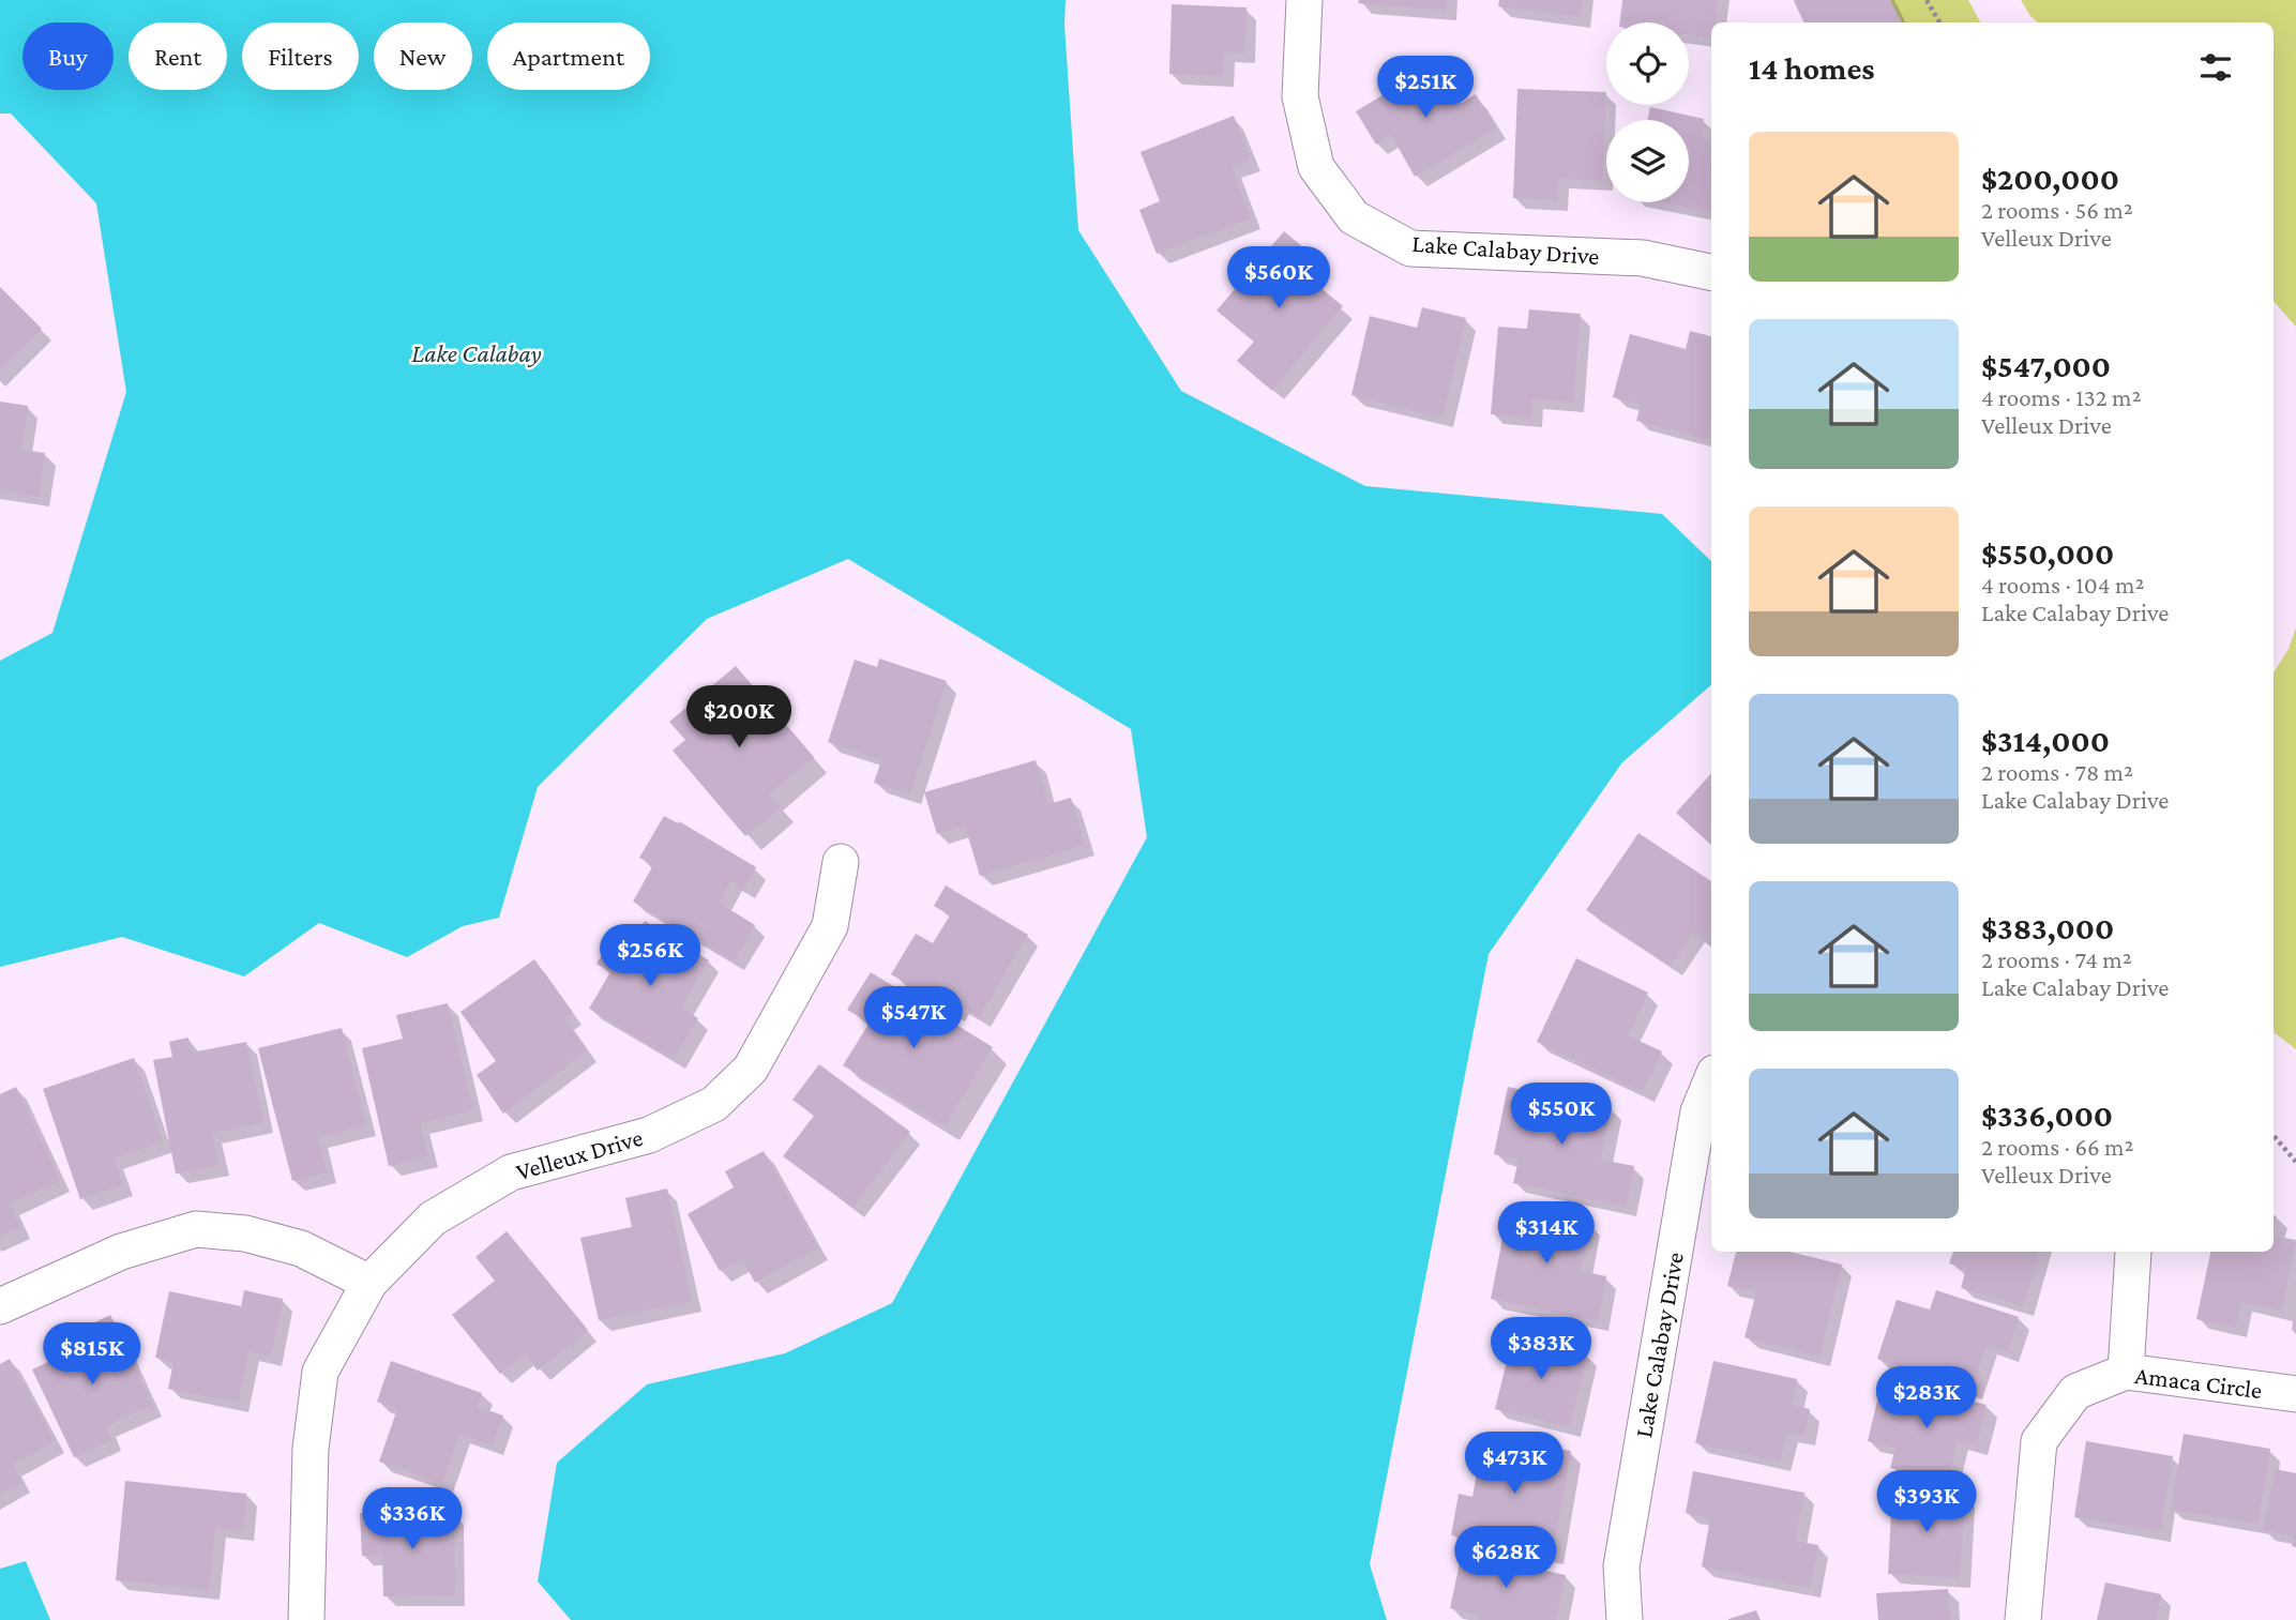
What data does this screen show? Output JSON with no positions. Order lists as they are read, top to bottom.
{
  "streets": {
    "street": ["Lake Calabay Drive", "Velleux Drive", "Amaca Circle"]
  },
  "water": ["Lake Calabay"],
  "page": {
    "chip": [
      "Buy",
      "Rent",
      "Filters",
      "New",
      "Apartment"
    ],
    "heading": "14 homes",
    "price": [
      "$251K",
      "$560K",
      "$200K",
      "$256K",
      "$547K",
      "$550K",
      "$314K",
      "$383K",
      "$815K",
      "$283K",
      "$473K",
      "$393K",
      "$336K",
      "$628K"
    ],
    "list": [
      {
        "name": "$200,000",
        "note": "2 rooms · 56 m² · Velleux Drive"
      },
      {
        "name": "$547,000",
        "note": "4 rooms · 132 m² · Velleux Drive"
      },
      {
        "name": "$550,000",
        "note": "4 rooms · 104 m² · Lake Calabay Drive"
      },
      {
        "name": "$314,000",
        "note": "2 rooms · 78 m² · Lake Calabay Drive"
      },
      {
        "name": "$383,000",
        "note": "2 rooms · 74 m² · Lake Calabay Drive"
      },
      {
        "name": "$336,000",
        "note": "2 rooms · 66 m² · Velleux Drive"
      }
    ]
  }
}
